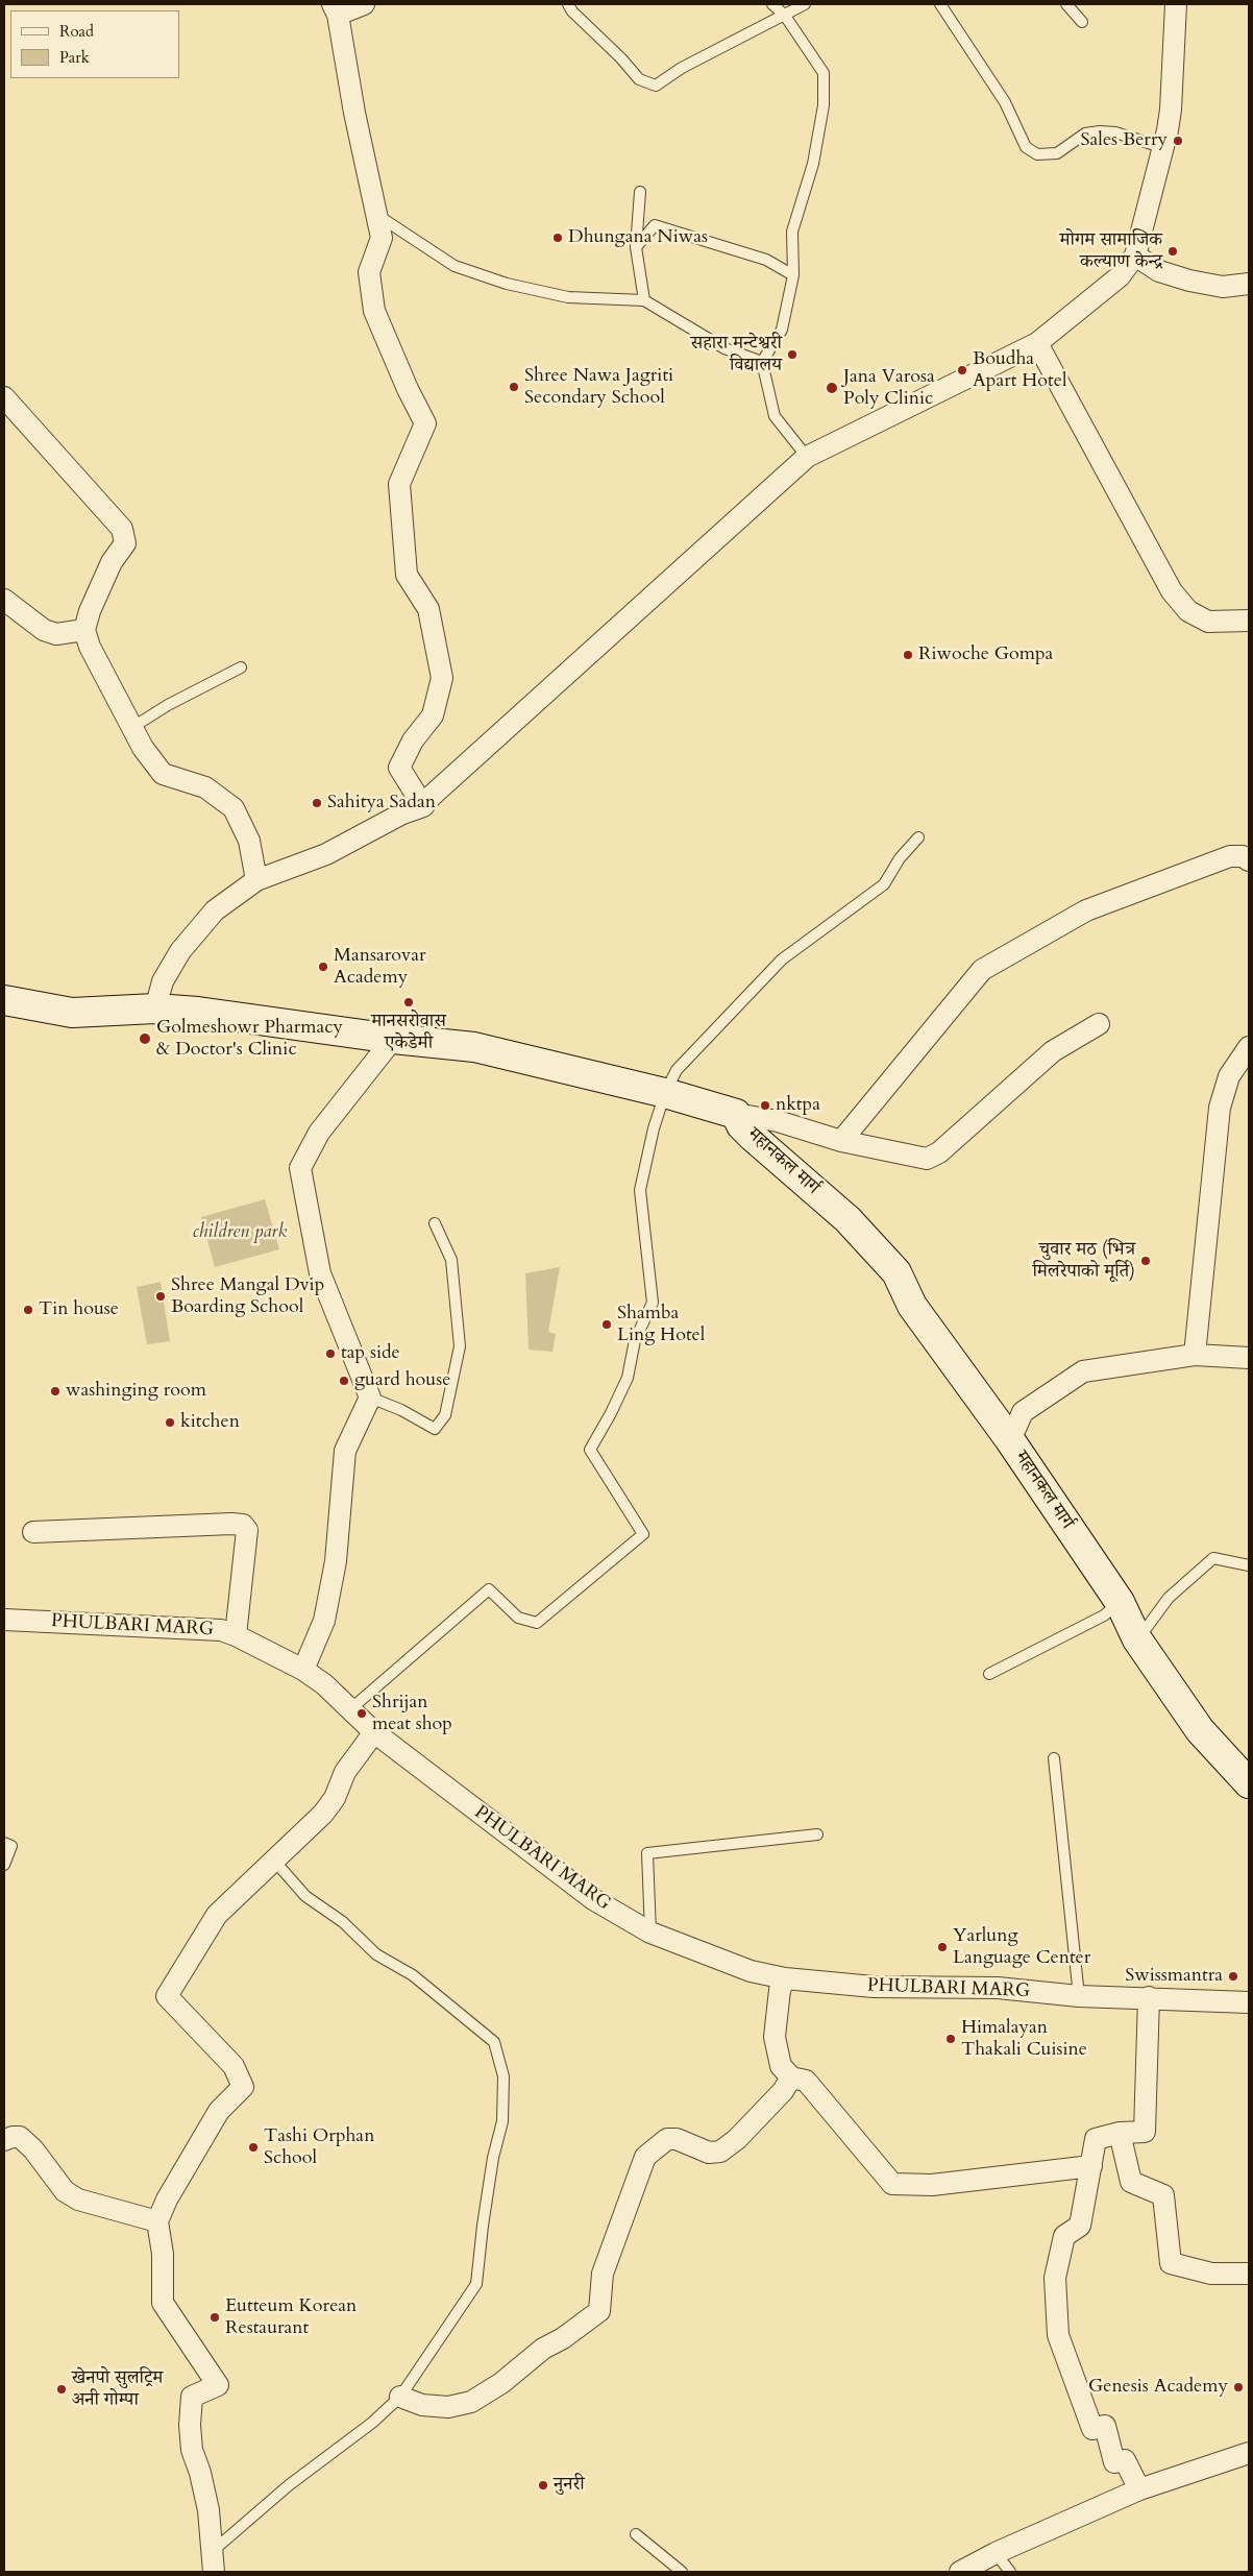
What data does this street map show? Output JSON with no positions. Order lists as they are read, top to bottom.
{
  "streets": {
    "main road": ["महानकल मार्ग"],
    "street": ["PHULBARI MARG"]
  },
  "parks": ["children park"],
  "places": [
    "Sales Berry",
    "Dhungana Niwas",
    "मोगम सामाजिक कल्याण केन्द्र",
    "सहारा मन्टेश्वरी विद्यालय",
    "Boudha Apart Hotel",
    "Shree Nawa Jagriti Secondary School",
    "Jana Varosa Poly Clinic",
    "Riwoche Gompa",
    "Sahitya Sadan",
    "Mansarovar Academy",
    "मानसरोवास एकेडेमी",
    "Golmeshowr Pharmacy & Doctor's Clinic",
    "nktpa",
    "चुवार मठ (भित्र मिलरेपाको मूर्ति)",
    "Shree Mangal Dvip Boarding School",
    "Tin house",
    "Shamba Ling Hotel",
    "tap side",
    "guard house",
    "washinging room",
    "kitchen",
    "Shrijan meat shop",
    "Yarlung Language Center",
    "Swissmantra",
    "Himalayan Thakali Cuisine",
    "Tashi Orphan School",
    "Eutteum Korean Restaurant",
    "Genesis Academy",
    "खेनपो सुलट्रिम अनी गोम्पा",
    "नुनरी"
  ],
  "legend": ["Road", "Park"]
}
